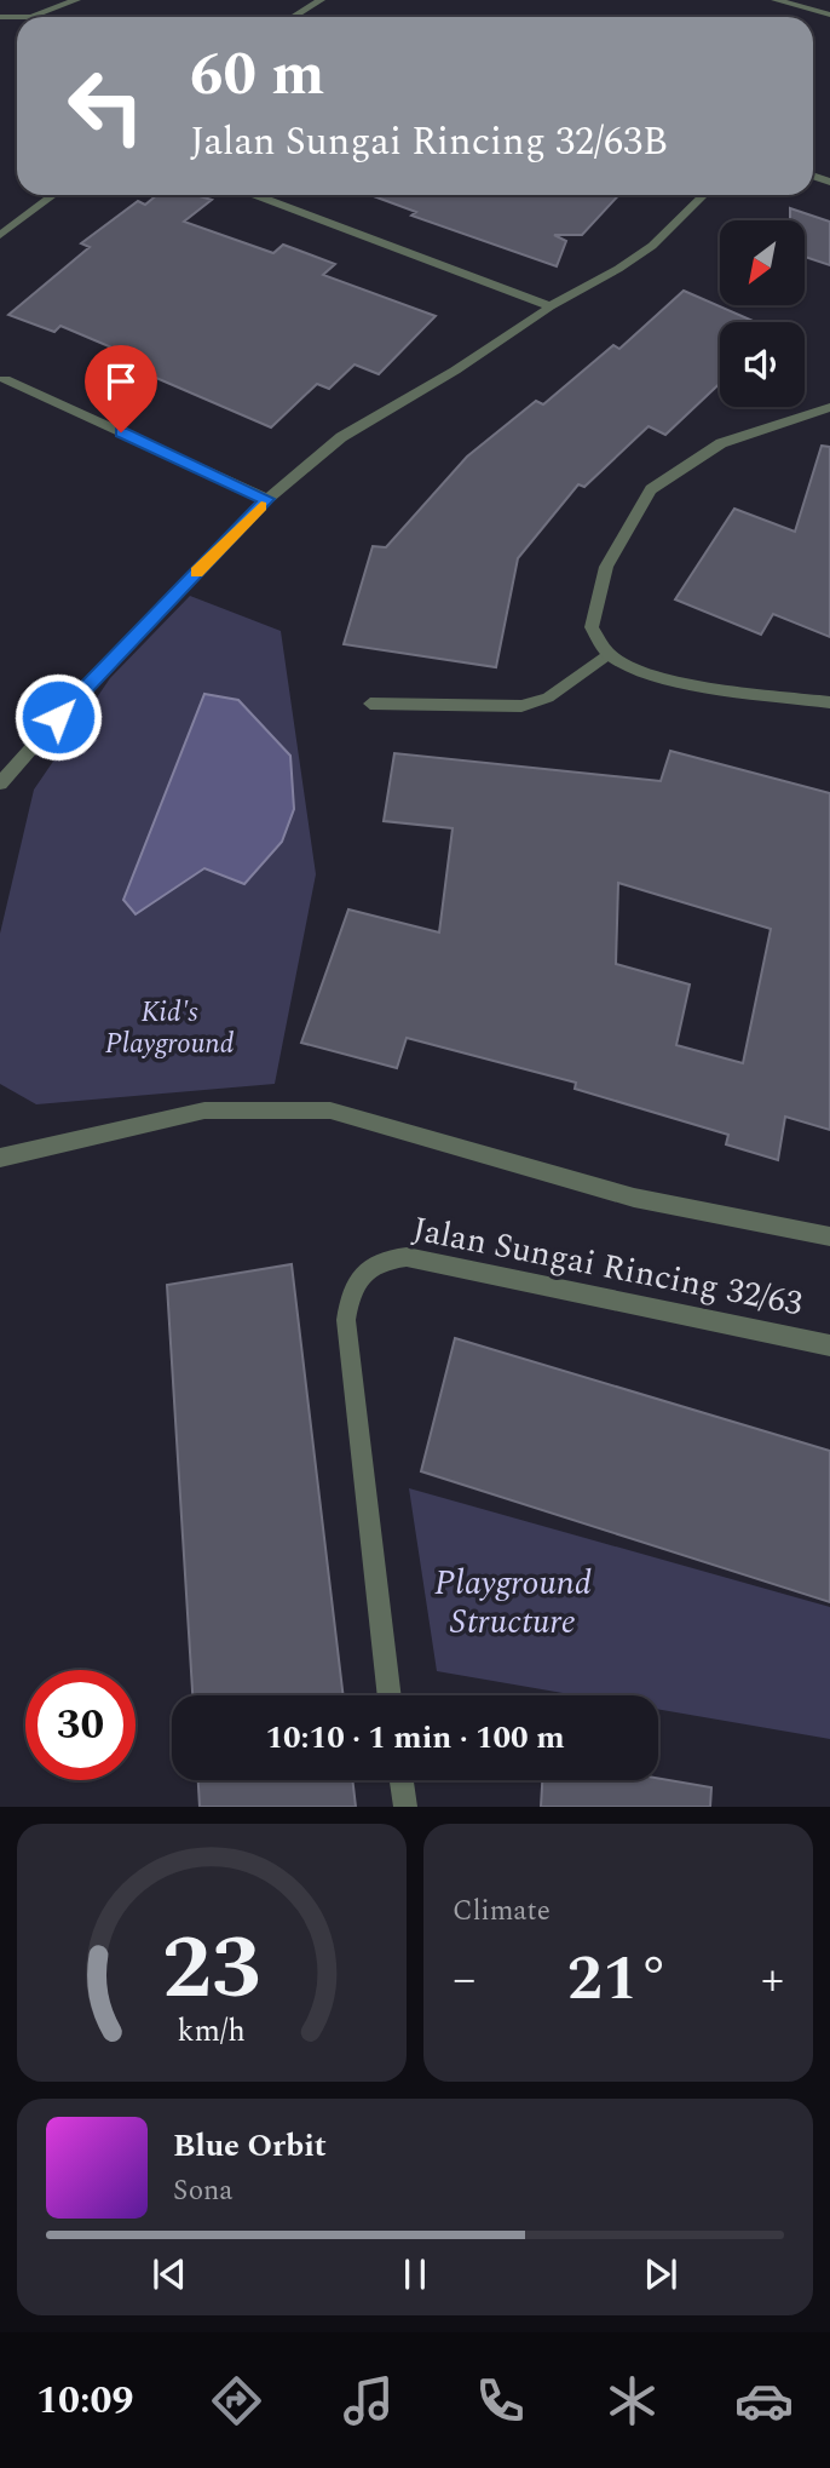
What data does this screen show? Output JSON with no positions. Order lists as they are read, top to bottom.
{
  "streets": {
    "street": ["Jalan Sungai Rincing 32/63"]
  },
  "parks": ["Kid's Playground", "Playground Structure"],
  "north": "bottom left",
  "page": {
    "turn": ["60 m", "Jalan Sungai Rincing 32/63B"],
    "limit": "30",
    "trip": "10:10 · 1 min · 100 m",
    "tile": "Climate",
    "heat": ["−", "21°", "+"],
    "song": ["Blue Orbit", "Sona"],
    "tabs": "10:09",
    "gauge": ["23", "km/h"]
  }
}
